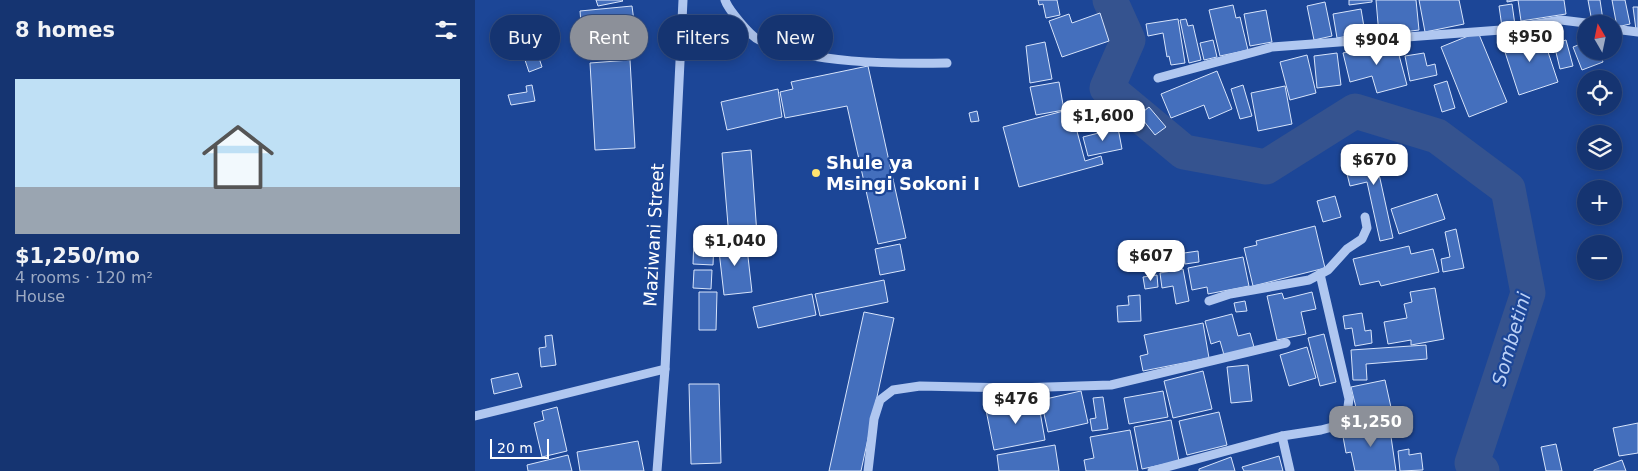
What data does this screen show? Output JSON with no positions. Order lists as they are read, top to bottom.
{
  "streets": {
    "street": ["Maziwani Street"]
  },
  "water": ["Sombetini"],
  "places": ["Shule ya Msingi Sokoni I"],
  "scale_bar": "20 m",
  "north": "top",
  "page": {
    "heading": "8 homes",
    "map_buttons": ["+", "−"],
    "chip": [
      "Buy",
      "Rent",
      "Filters",
      "New"
    ],
    "price": [
      "$950",
      "$904",
      "$1,600",
      "$670",
      "$1,040",
      "$607",
      "$476",
      "$1,250"
    ],
    "list": [
      {
        "name": "$1,250/mo",
        "note": "4 rooms · 120 m² · House"
      }
    ],
    "scale": "20 m"
  }
}
